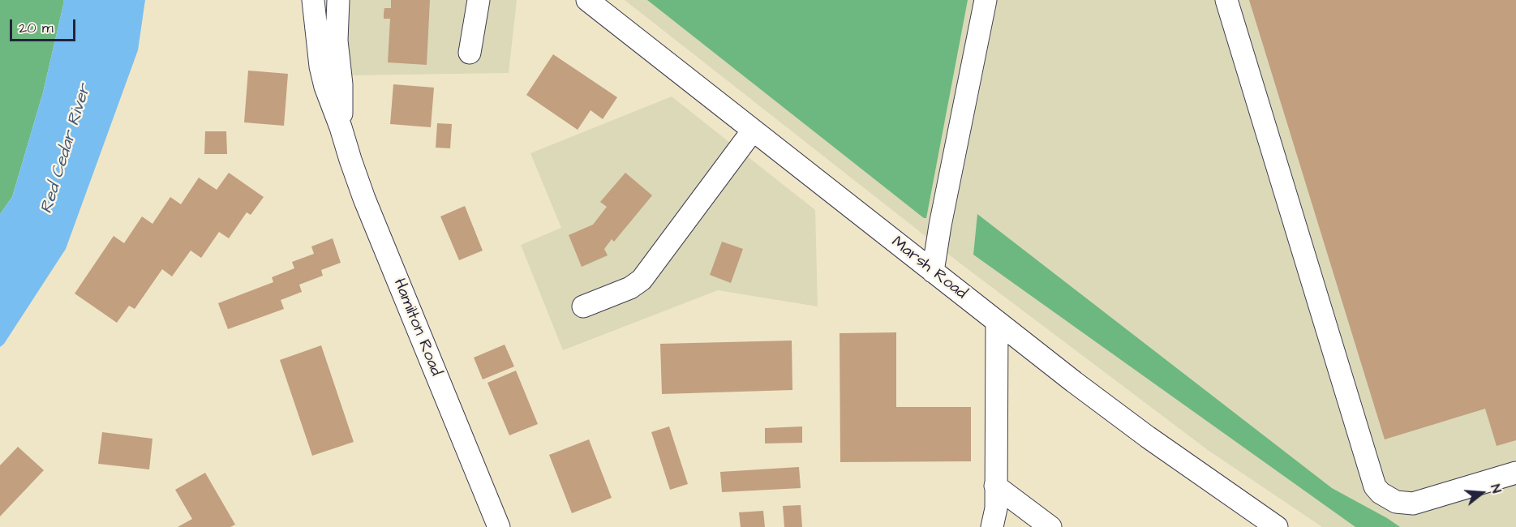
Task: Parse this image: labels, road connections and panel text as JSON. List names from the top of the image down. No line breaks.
{"streets":{"street":["Marsh Road","Hamilton Road"]},"water":["Red Cedar River"],"scale_bar":"20 m","north":"right"}
